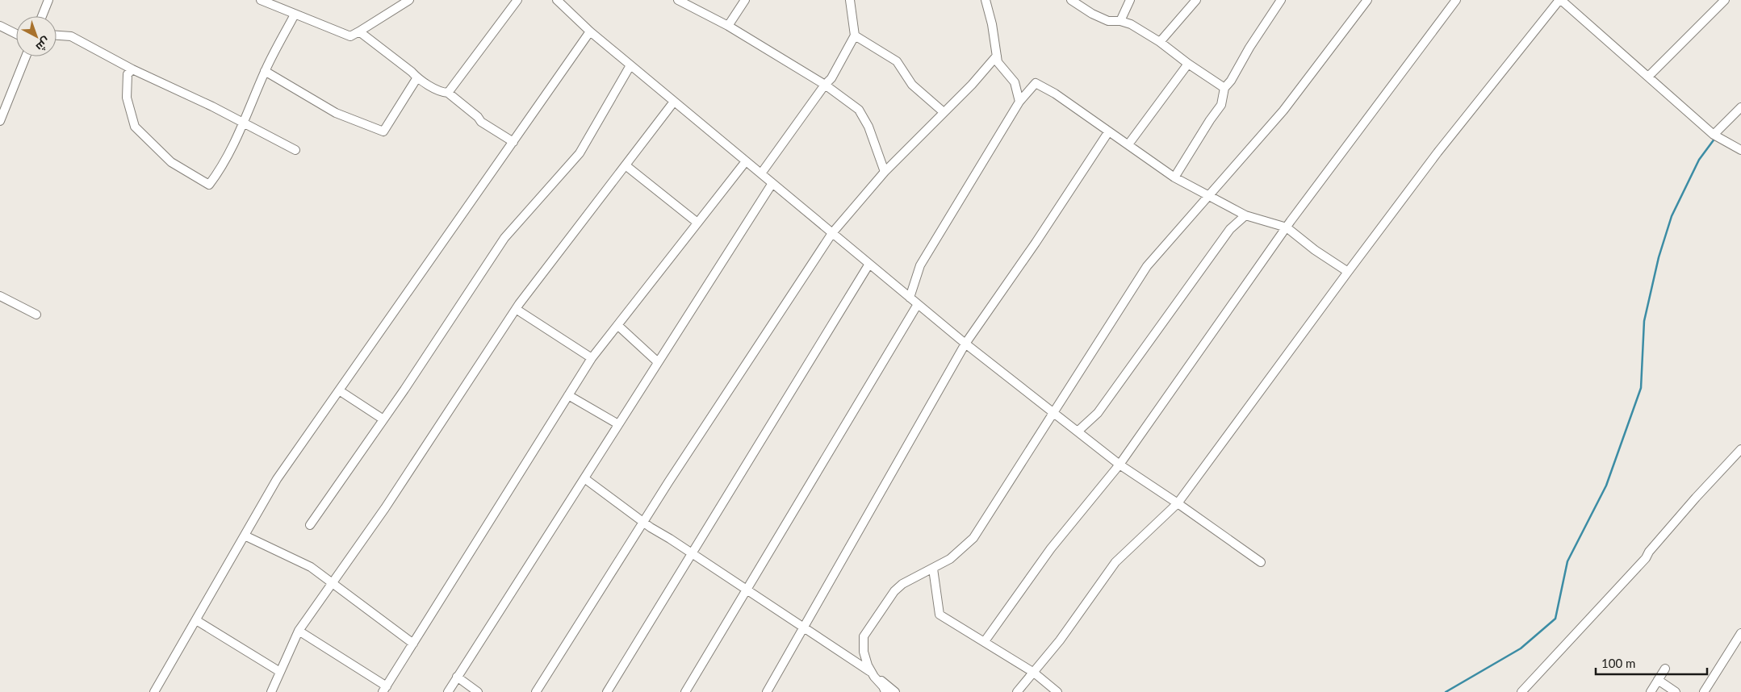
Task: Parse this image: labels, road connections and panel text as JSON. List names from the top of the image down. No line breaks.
{"scale_bar":"100 m","north":"bottom right"}
